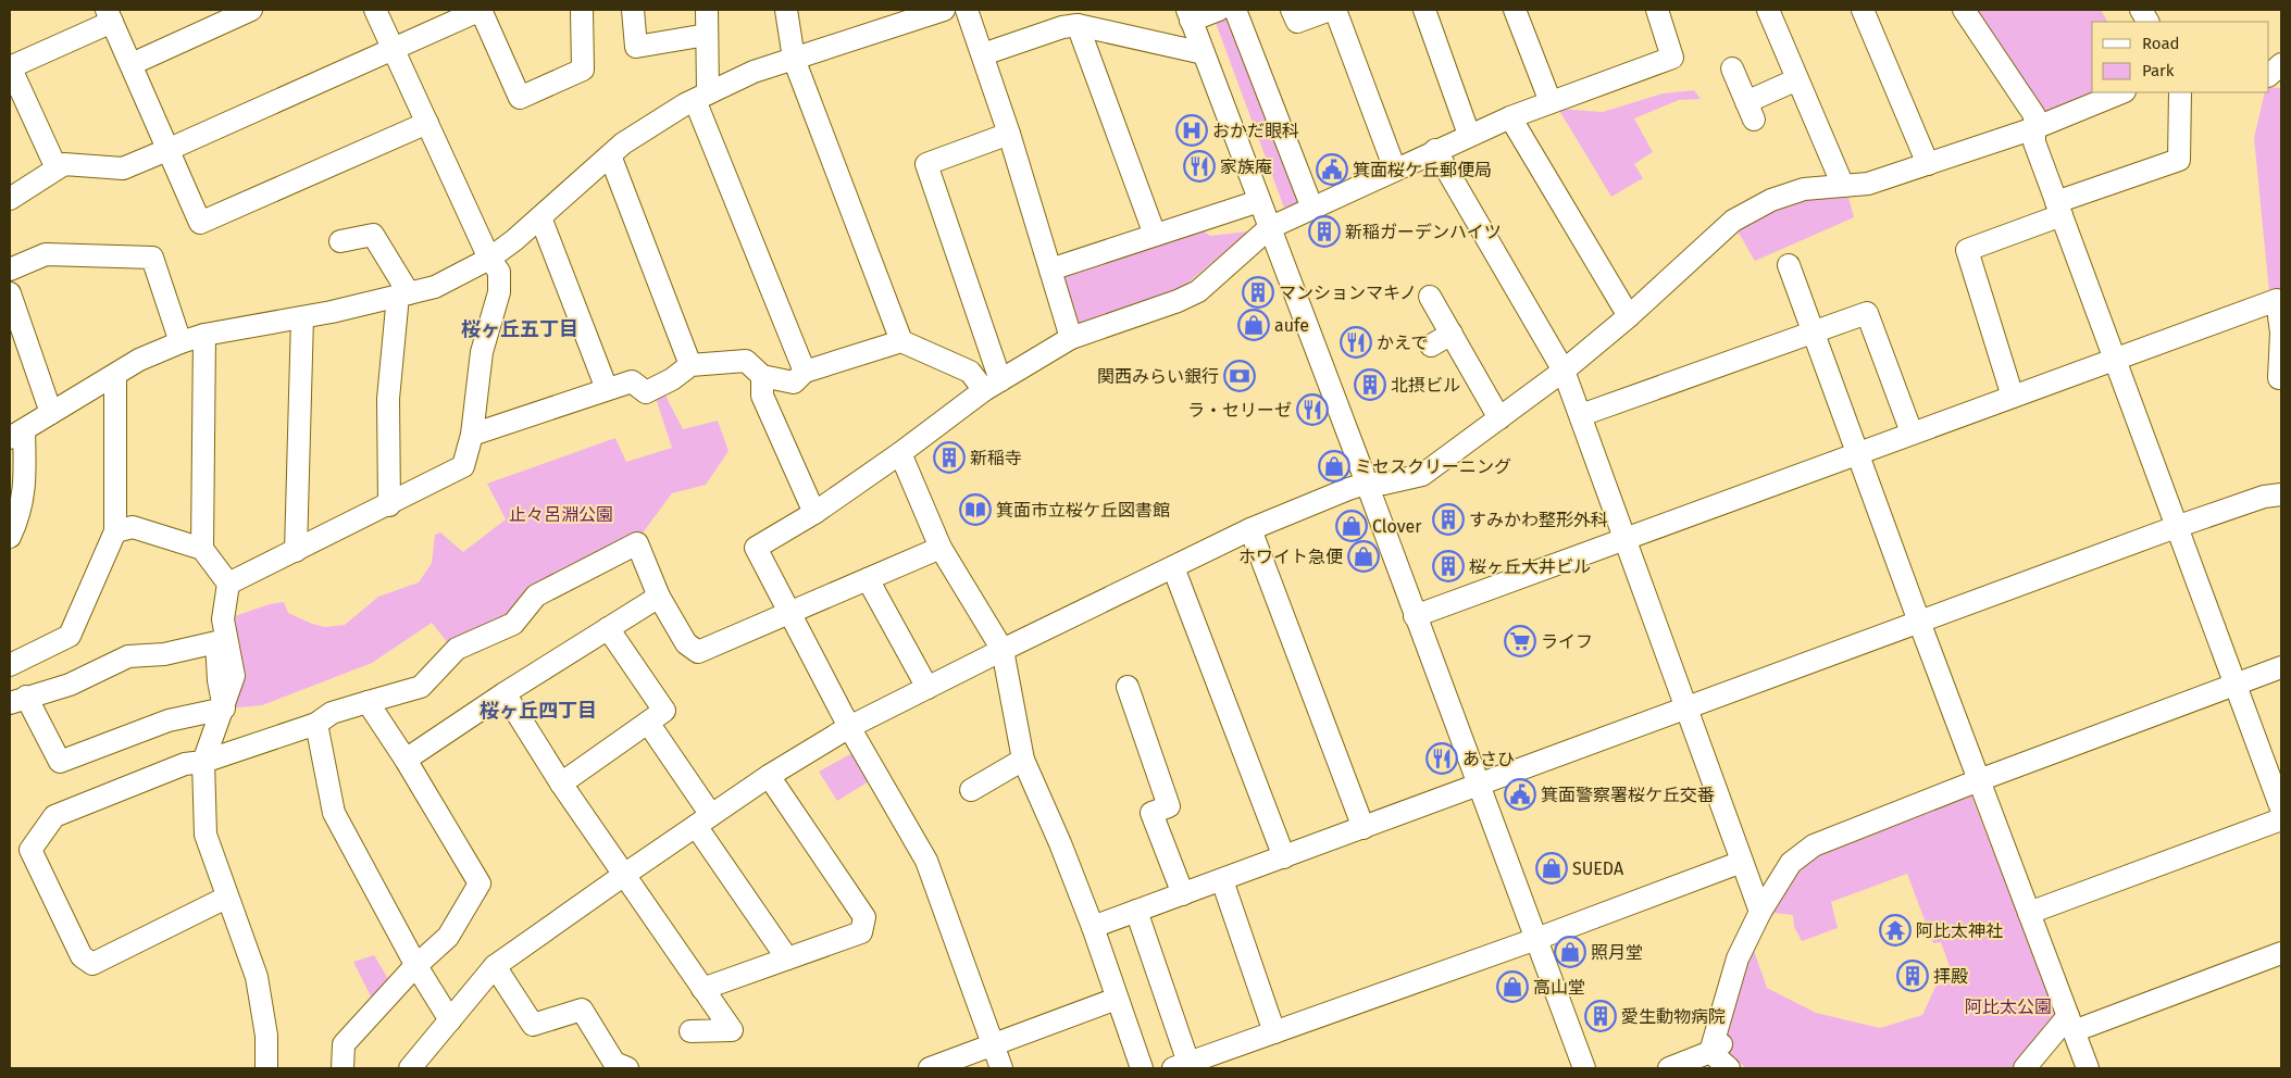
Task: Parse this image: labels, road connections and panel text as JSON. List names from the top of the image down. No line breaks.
{"districts":["桜ヶ丘五丁目","桜ヶ丘四丁目"],"parks":["止々呂淵公園","阿比太公園"],"places":{"hospital":["おかだ眼科"],"restaurant":["家族庵","かえで","ラ・セリーゼ","あさひ"],"public building":["箕面桜ケ丘郵便局","箕面警察署桜ケ丘交番"],"building":["新稲ガーデンハイツ","マンションマキノ","北摂ビル","新稲寺","すみかわ整形外科","桜ヶ丘大井ビル","拝殿","愛生動物病院"],"shop":["aufe","ミセスクリーニング","Clover","ホワイト急便","SUEDA","照月堂","高山堂"],"bank":["関西みらい銀行"],"library":["箕面市立桜ケ丘図書館"],"supermarket":["ライフ"],"temple":["阿比太神社"]},"legend":["Road","Park"]}
